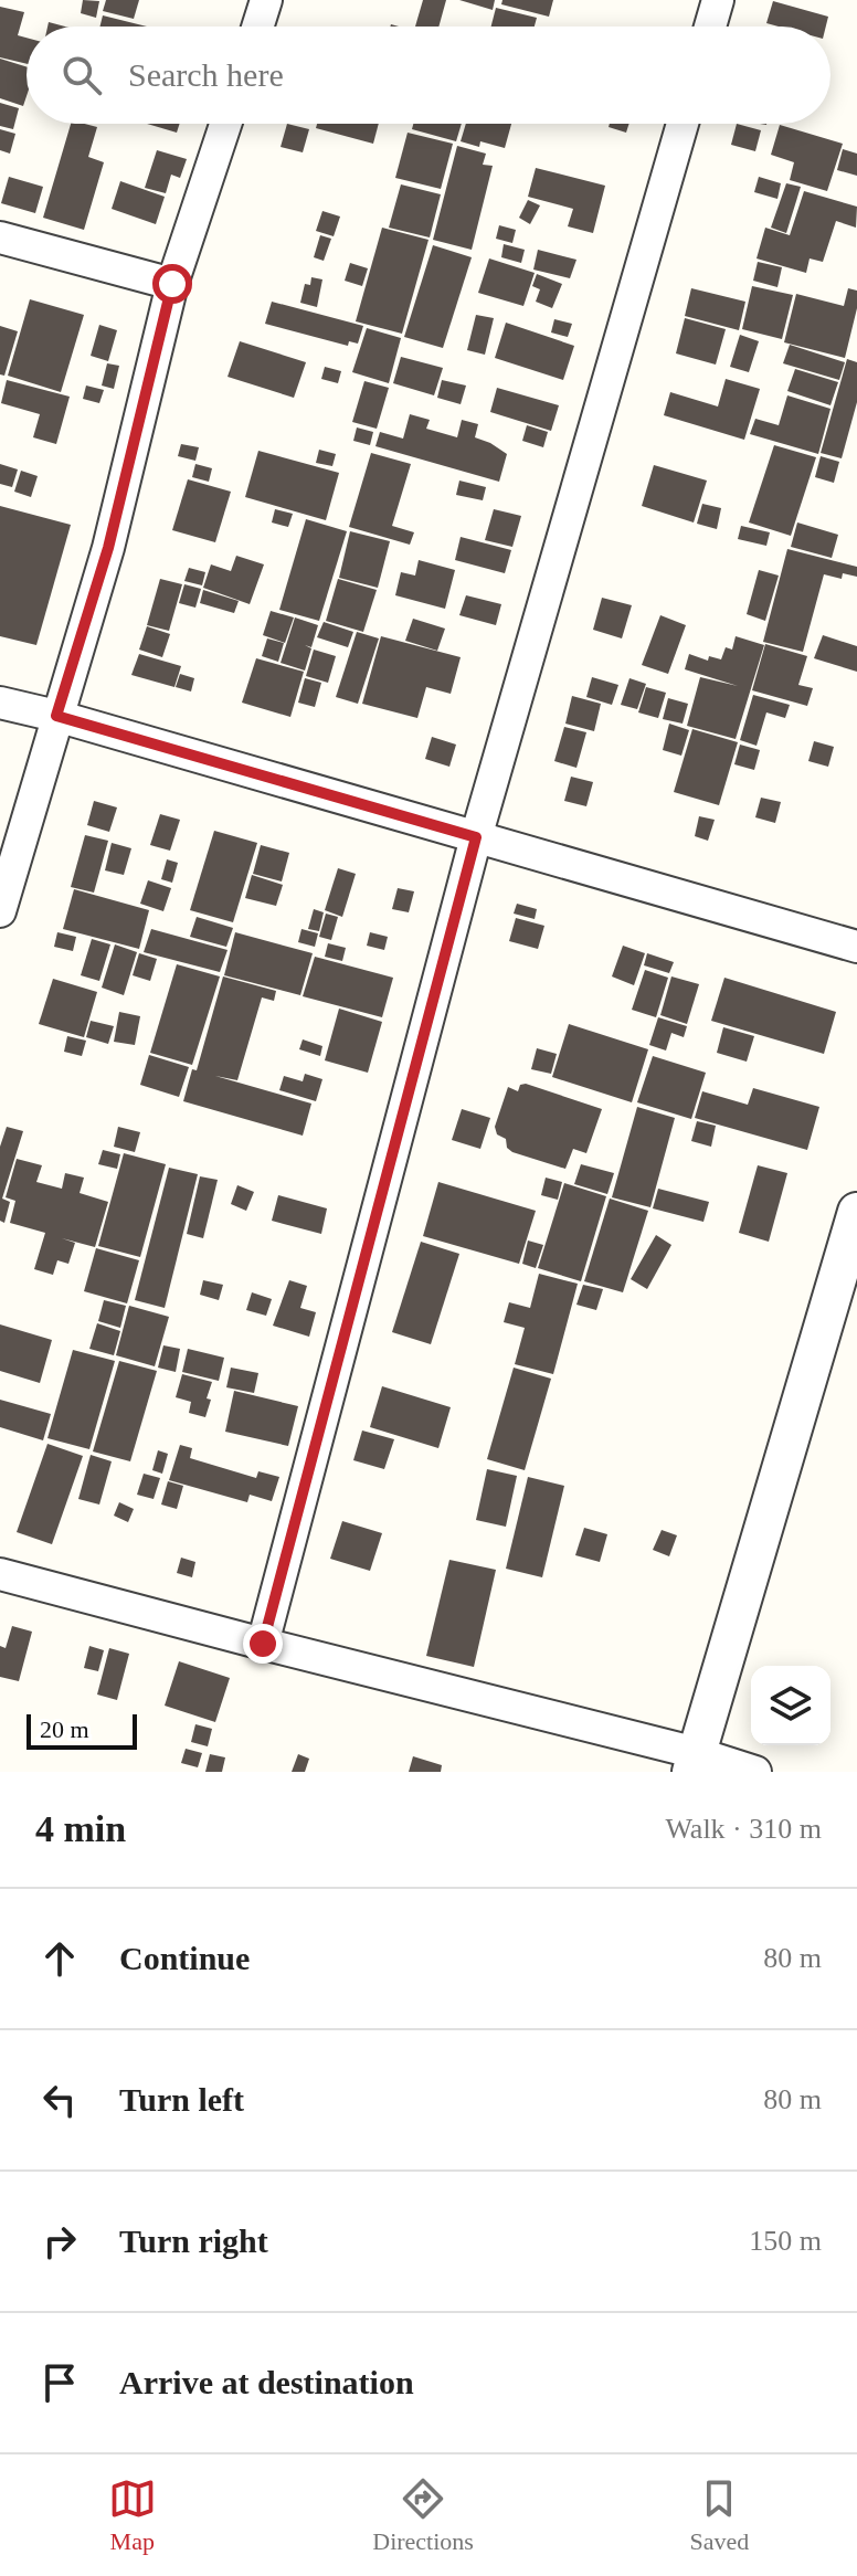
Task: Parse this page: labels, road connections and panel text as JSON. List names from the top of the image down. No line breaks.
{"scale_bar":"20 m","page":{"search":"Search here","scale":"20 m","heading":["4 min","Walk · 310 m"],"list":[["Continue","80 m"],["Turn left","80 m"],["Turn right","150 m"],"Arrive at destination"],"nav":["Map","Directions","Saved"]}}
